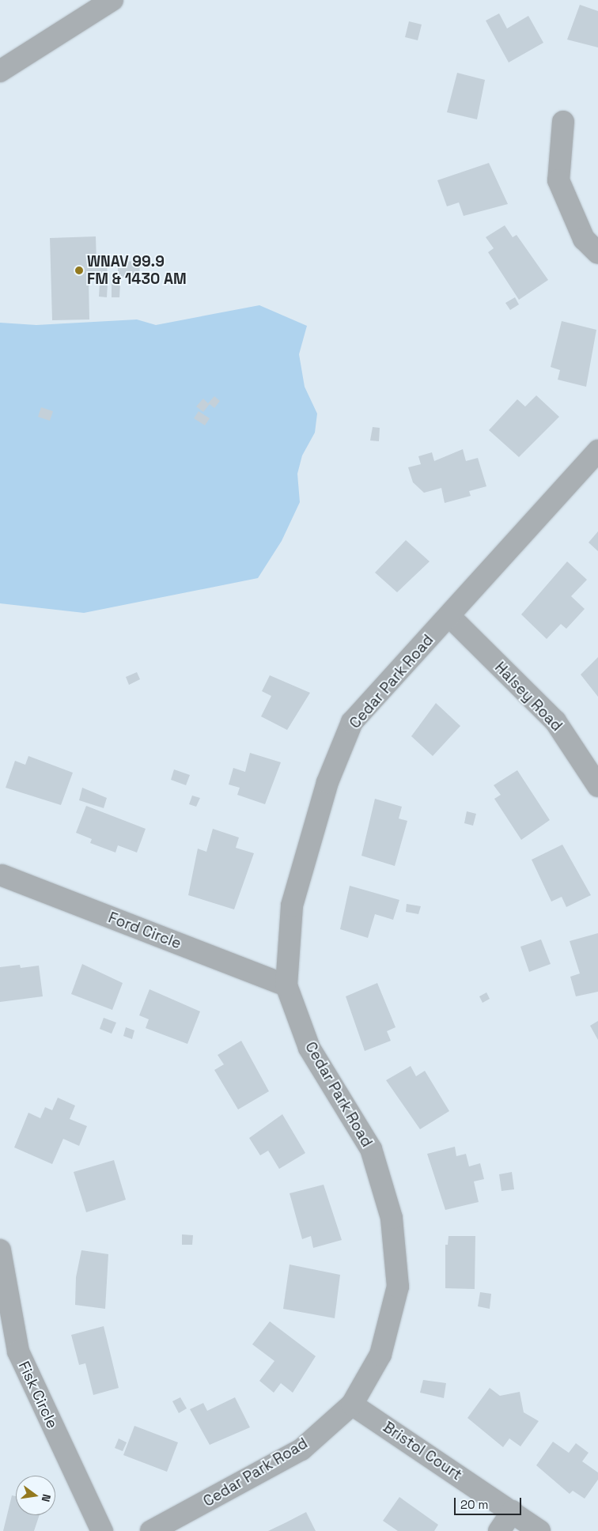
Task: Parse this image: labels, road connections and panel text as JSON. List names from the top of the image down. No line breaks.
{"streets":{"street":["Cedar Park Road","Halsey Road","Ford Circle","Fisk Circle","Bristol Court"]},"crossings":[["Cedar Park Road","Halsey Road"],["Cedar Park Road","Ford Circle"],["Cedar Park Road","Bristol Court"]],"places":["WNAV 99.9 FM & 1430 AM"],"scale_bar":"20 m","north":"right"}
